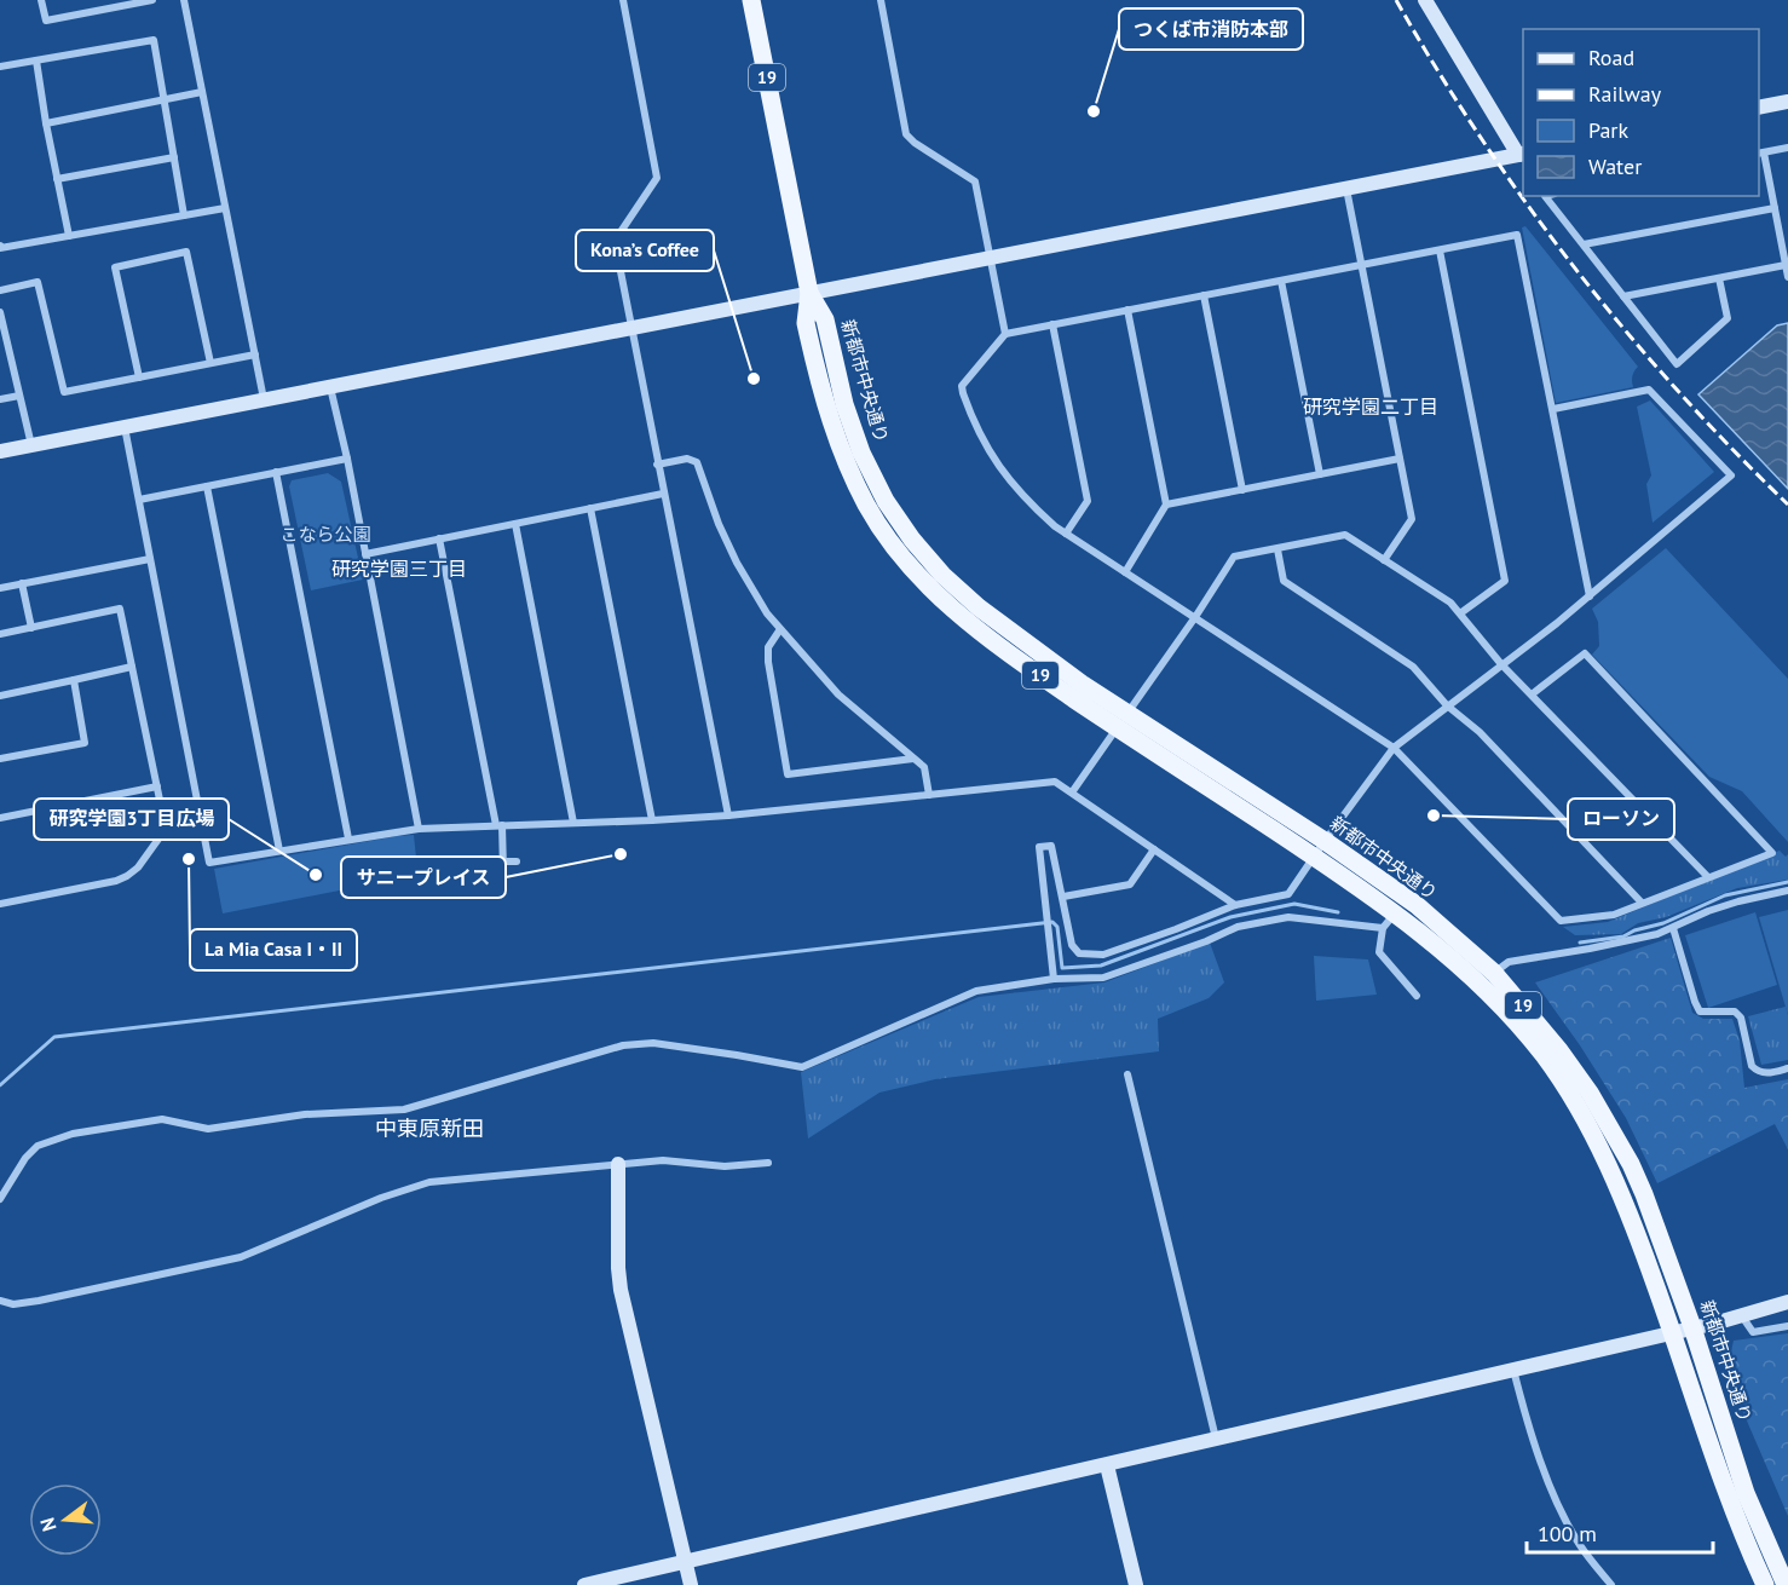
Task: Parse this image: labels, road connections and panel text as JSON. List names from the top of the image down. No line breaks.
{"streets":{"main road":["19","新都市中央通り"]},"districts":["研究学園二丁目","研究学園三丁目","中東原新田"],"parks":["こなら公園"],"places":["つくば市消防本部","Kona’s Coffee","ローソン","サニープレイス","La Mia Casa I・II","研究学園3丁目広場"],"legend":["Road","Railway","Park","Water"],"scale_bar":"100 m","north":"left"}
